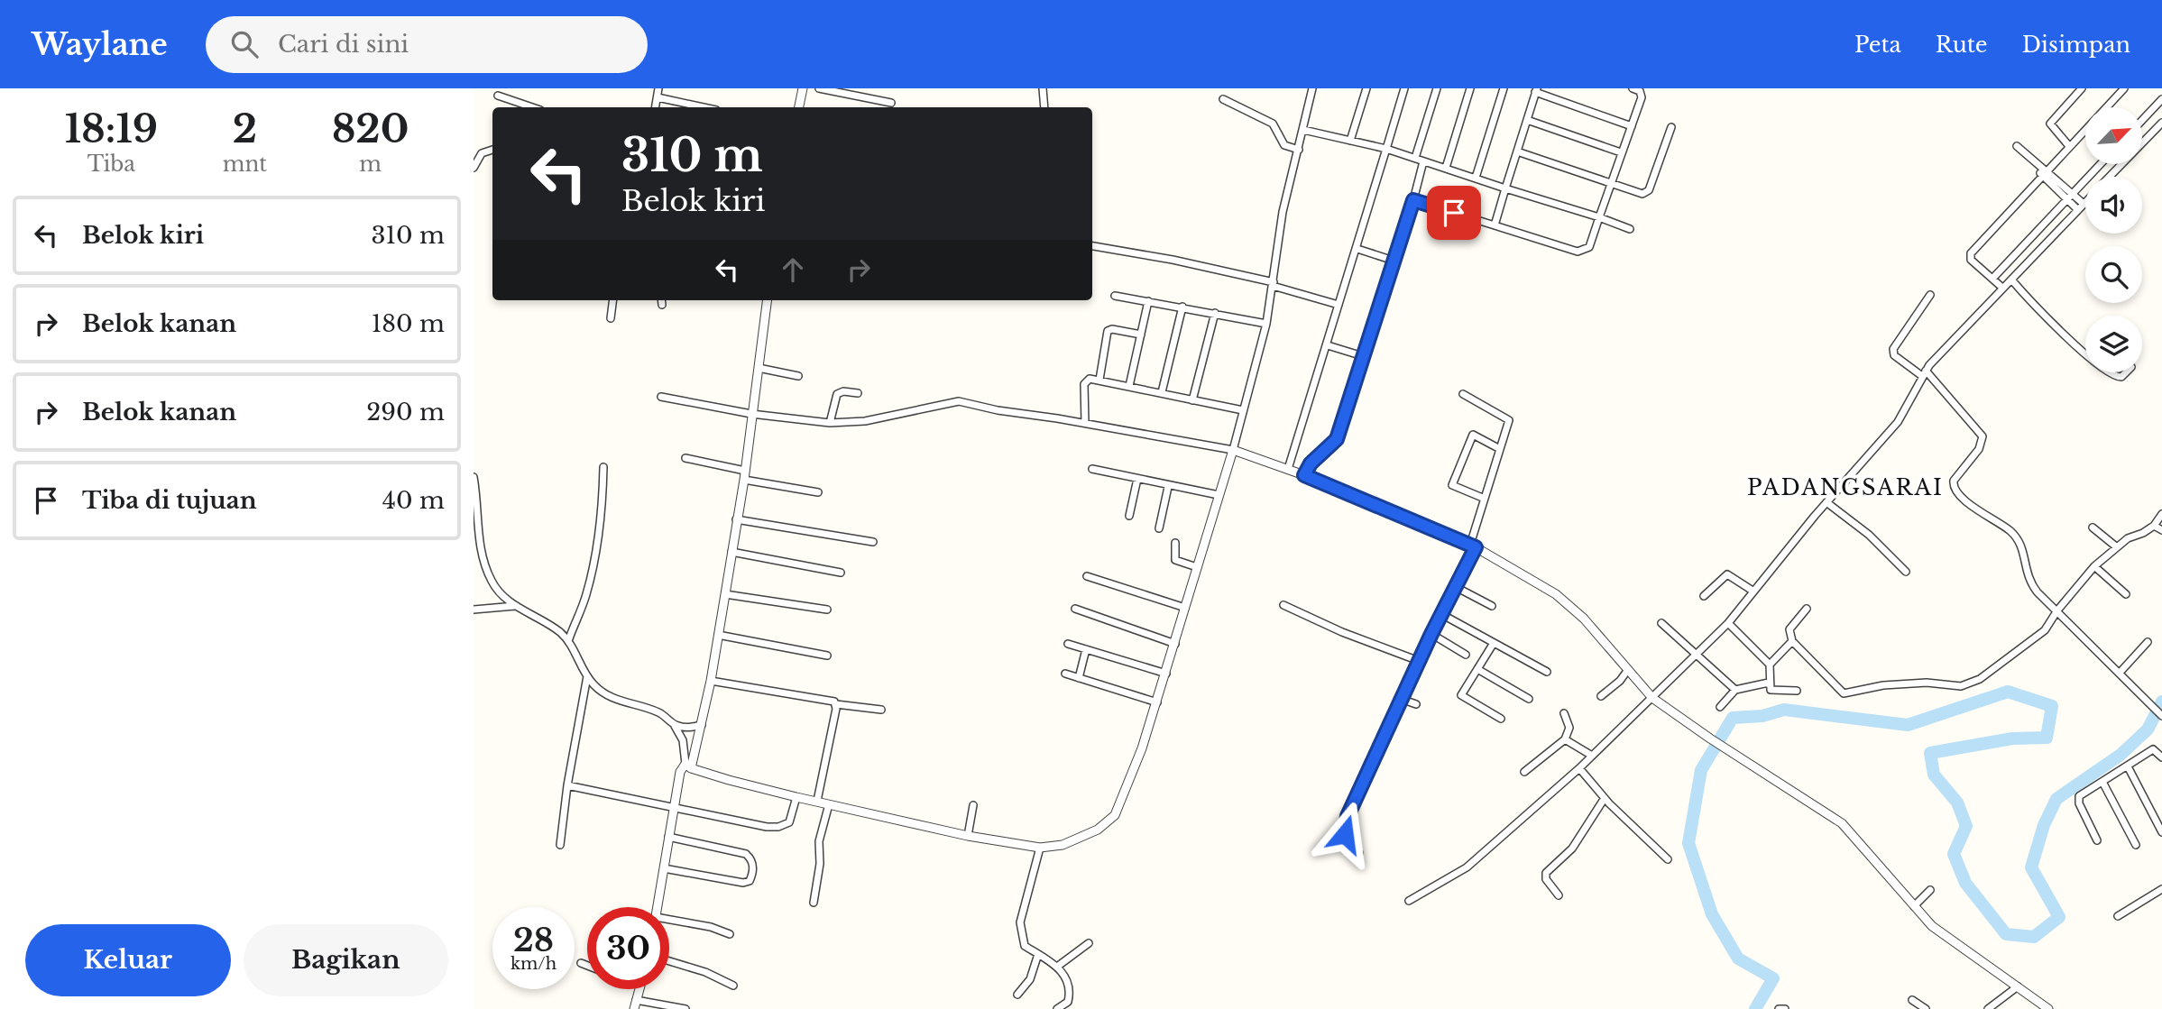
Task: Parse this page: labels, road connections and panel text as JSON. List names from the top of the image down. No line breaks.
{"districts":["PADANGSARAI"],"north":"top right","page":{"header":"Waylane","search":"Cari di sini","nav":["Peta","Rute","Disimpan"],"eta":["18:19","Tiba","2","mnt","820","m"],"turn":["310 m","Belok kiri"],"list":[{"name":"Belok kiri","value":"310 m"},{"name":"Belok kanan","value":"180 m"},{"name":"Belok kanan","value":"290 m"},{"name":"Tiba di tujuan","value":"40 m"}],"speed":"28 km/h","limit":"30","buttons":["Keluar","Bagikan"]}}
